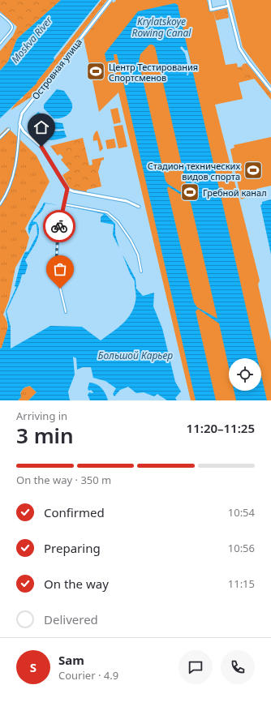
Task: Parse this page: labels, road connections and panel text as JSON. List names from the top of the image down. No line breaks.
{"streets":{"street":["Островная улица"]},"water":["Krylatskoye Rowing Canal","Moskva River","Большой Карьер"],"places":{"sports":["Центр Тестирования Спортсменов","Стадион технических видов спорта","Гребной канал"]},"page":{"heading":["3 min","Arriving in","11:20–11:25"],"panel":["Sam","Courier · 4.9"],"bar":"On the way · 350 m","list":[["Confirmed","10:54"],["Preparing","10:56"],["On the way","11:15"],"Delivered"],"round":"S"}}
